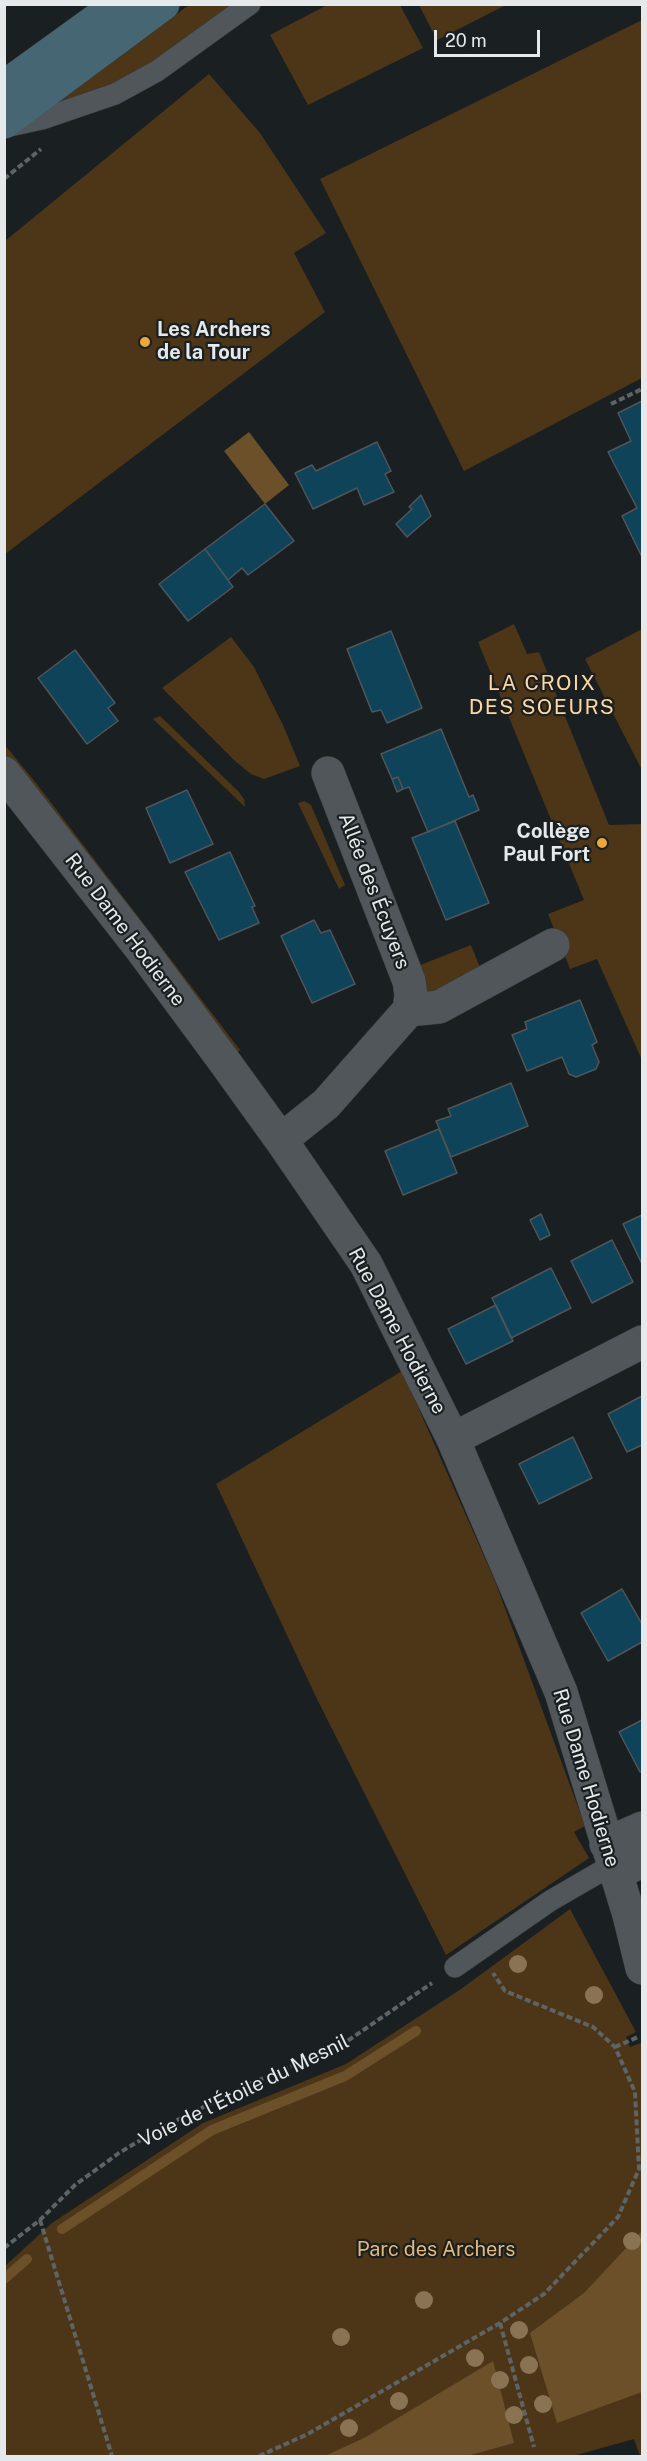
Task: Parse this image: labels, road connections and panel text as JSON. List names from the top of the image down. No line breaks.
{"streets":{"street":["Allée des Écuyers","Rue Dame Hodierne"],"path":["Voie de l'Étoile du Mesnil"]},"districts":["LA CROIX DES SOEURS"],"parks":["Parc des Archers"],"places":["Les Archers de la Tour","Collège Paul Fort"],"scale_bar":"20 m"}
